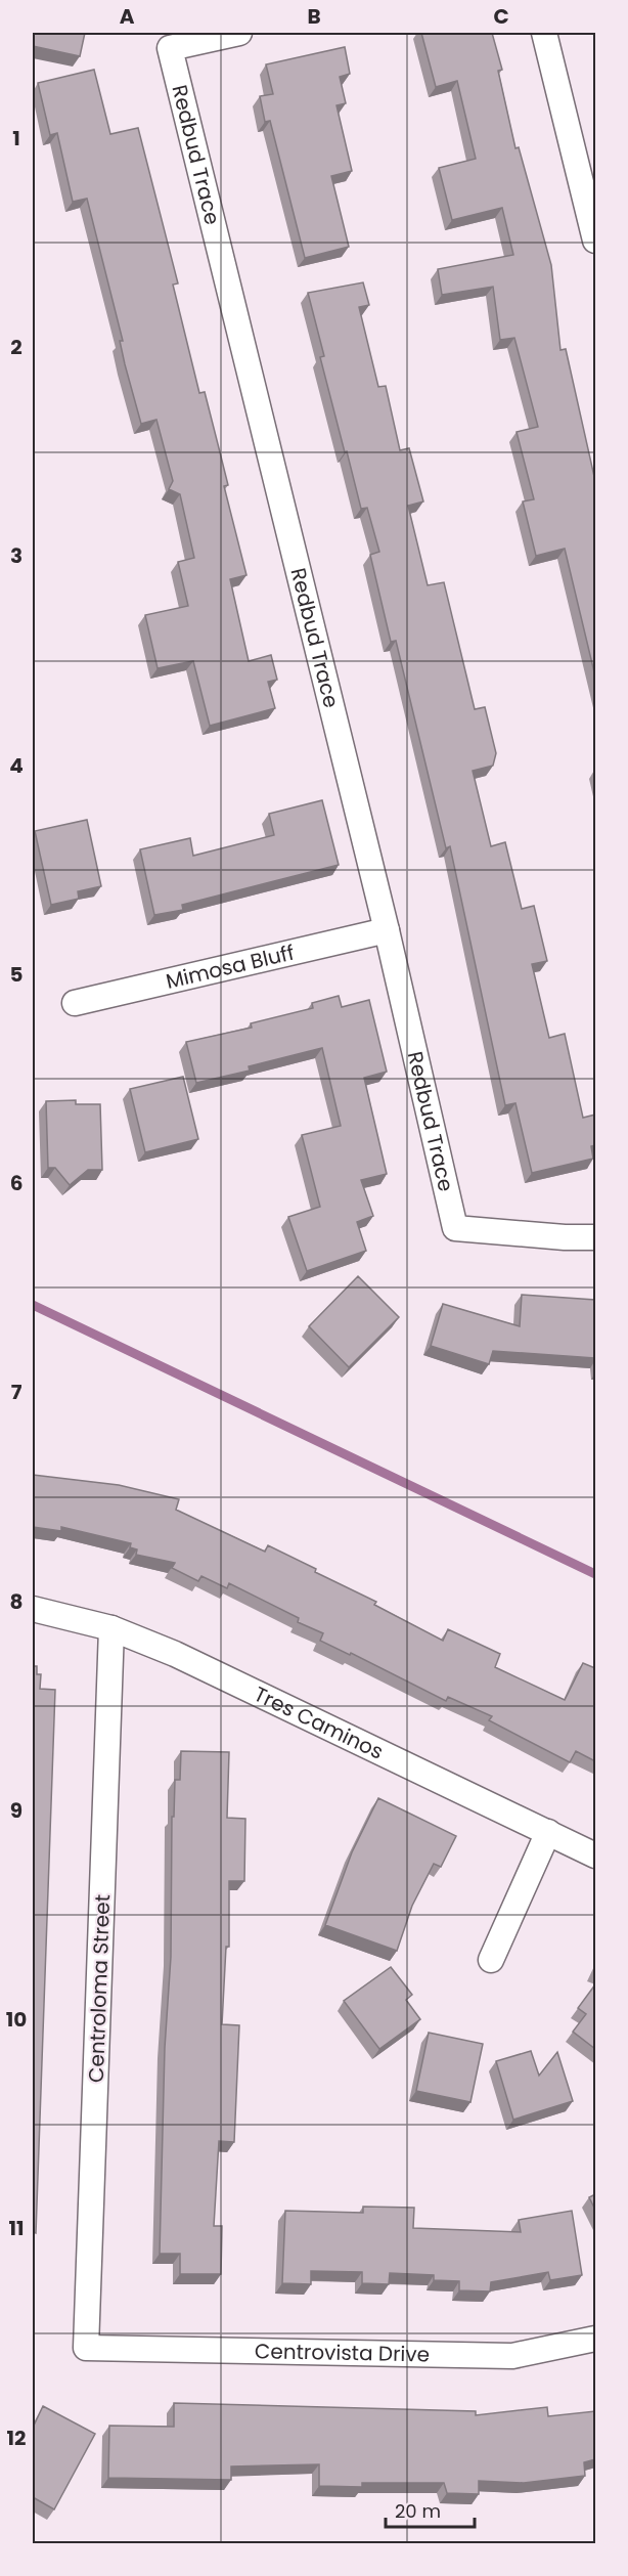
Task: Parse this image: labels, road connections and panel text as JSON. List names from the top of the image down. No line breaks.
{"streets":{"street":["Redbud Trace","Mimosa Bluff","Tres Caminos","Centroloma Street","Centrovista Drive"]},"crossings":[["Redbud Trace","Mimosa Bluff"],["Tres Caminos","Centroloma Street"],["Centroloma Street","Centrovista Drive"]],"scale_bar":"20 m","grid":{"columns":["A","B","C"],"rows":["1","2","3","4","5","6","7","8","9","10","11","12"]}}
